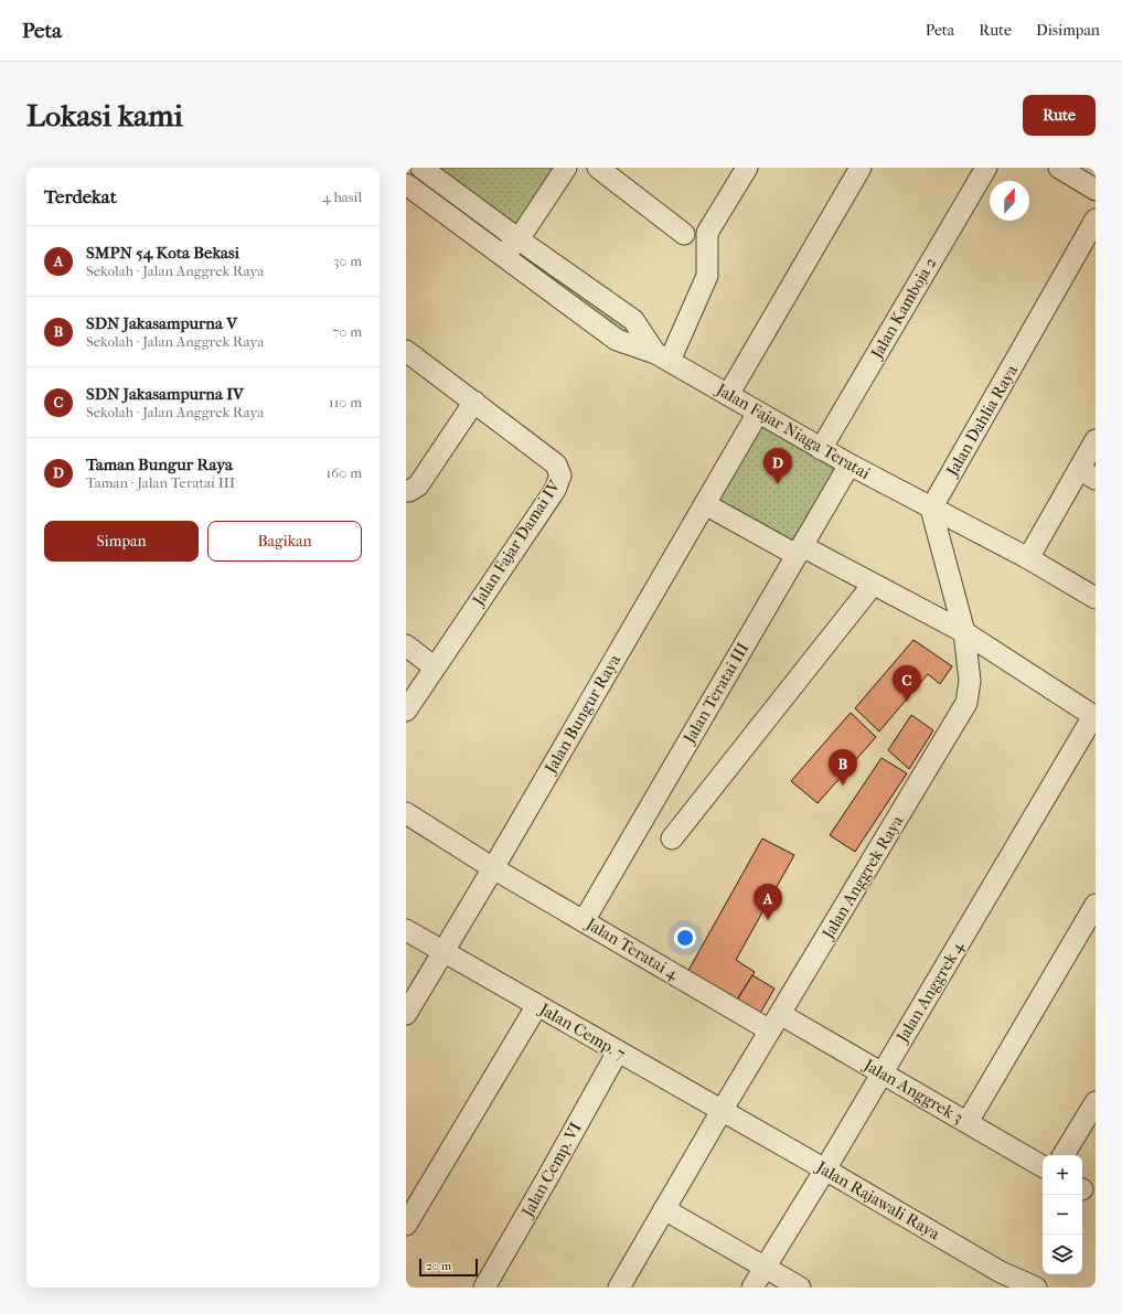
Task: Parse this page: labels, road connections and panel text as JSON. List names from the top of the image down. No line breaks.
{"streets":{"street":["Jalan Kamboja 2","Jalan Dahlia Raya","Jalan Fajar Niaga Teratai","Jalan Fajar Damai IV","Jalan Teratai III","Jalan Bungur Raya","Jalan Anggrek Raya","Jalan Teratai 4","Jalan Anggrek 4","Jalan Cemp. 7","Jalan Anggrek 3","Jalan Cemp. VI","Jalan Rajawali Raya"]},"crossings":[["Jalan Kamboja 2","Jalan Fajar Niaga Teratai"],["Jalan Dahlia Raya","Jalan Fajar Niaga Teratai"],["Jalan Fajar Niaga Teratai","Jalan Teratai III"],["Jalan Fajar Niaga Teratai","Jalan Bungur Raya"],["Jalan Teratai III","Jalan Teratai 4"],["Jalan Bungur Raya","Jalan Teratai 4"],["Jalan Bungur Raya","Jalan Cemp. 7"],["Jalan Anggrek Raya","Jalan Teratai 4"],["Jalan Anggrek Raya","Jalan Cemp. 7"],["Jalan Anggrek Raya","Jalan Anggrek 3"],["Jalan Anggrek Raya","Jalan Rajawali Raya"],["Jalan Teratai 4","Jalan Anggrek 3"],["Jalan Anggrek 4","Jalan Anggrek 3"],["Jalan Anggrek 4","Jalan Rajawali Raya"],["Jalan Cemp. 7","Jalan Cemp. VI"],["Jalan Cemp. 7","Jalan Rajawali Raya"]],"scale_bar":"20 m","north":"top","page":{"header":"Peta","nav":["Peta","Rute","Disimpan"],"buttons":["Rute",["Simpan","Bagikan"]],"title":"Lokasi kami","heading":["Terdekat","4 hasil"],"list":[{"mark":"A","name":"SMPN 54 Kota Bekasi","note":"Sekolah · Jalan Anggrek Raya","value":"30 m"},{"mark":"B","name":"SDN Jakasampurna V","note":"Sekolah · Jalan Anggrek Raya","value":"70 m"},{"mark":"C","name":"SDN Jakasampurna IV","note":"Sekolah · Jalan Anggrek Raya","value":"110 m"},{"mark":"D","name":"Taman Bungur Raya","note":"Taman · Jalan Teratai III","value":"160 m"}],"pins":["D","C","B","A"],"map_buttons":["+","−"],"scale":"20 m"}}
